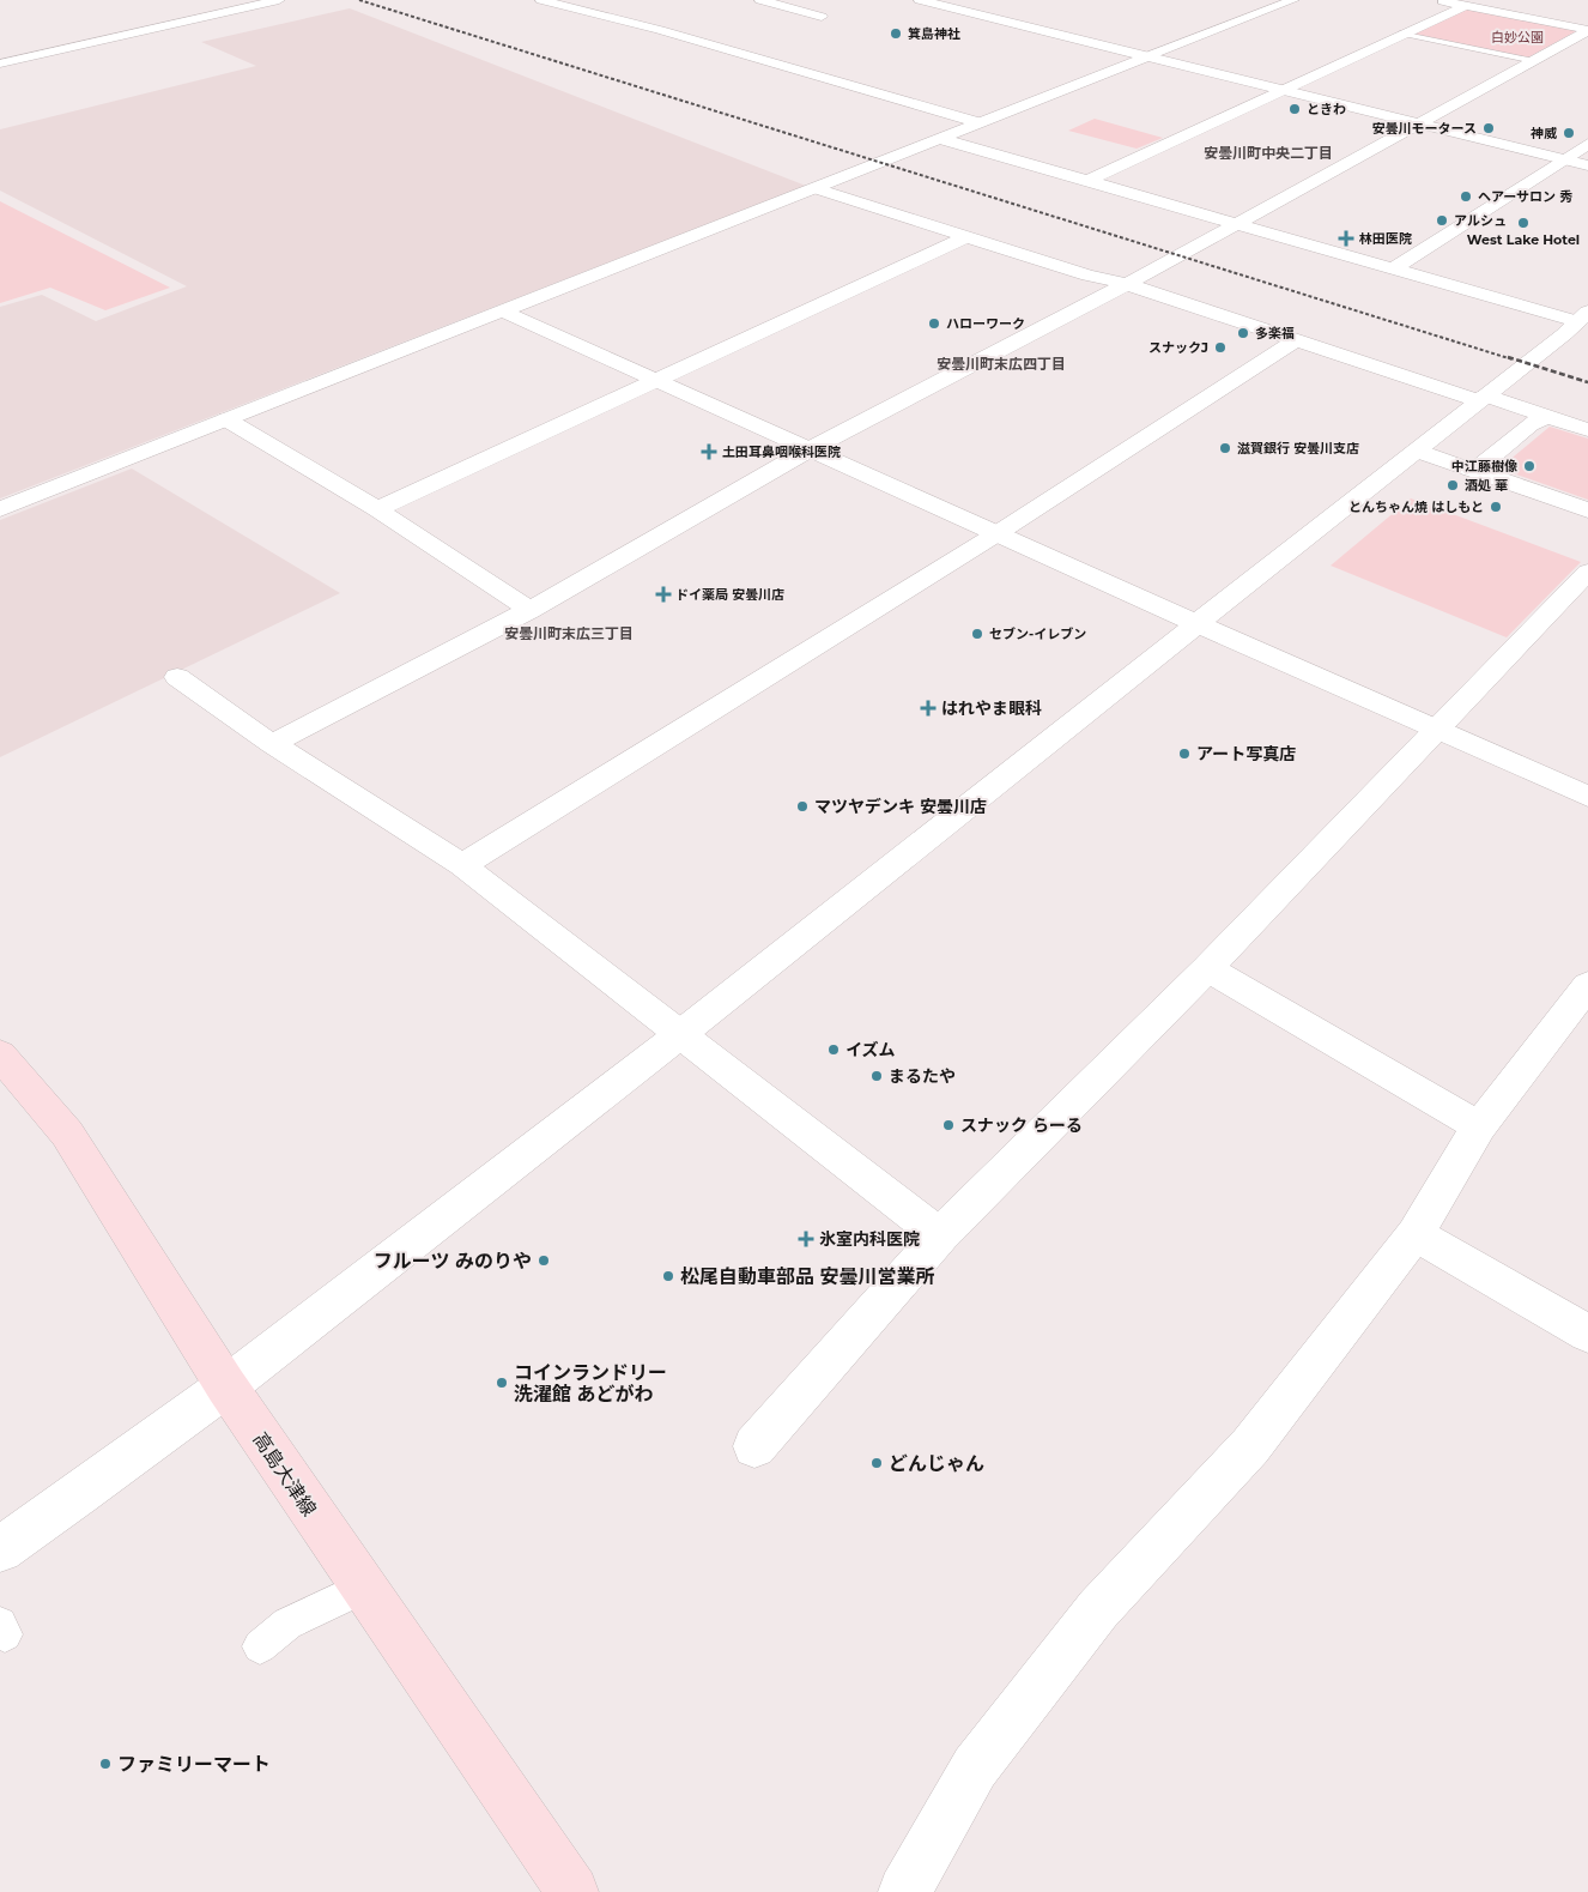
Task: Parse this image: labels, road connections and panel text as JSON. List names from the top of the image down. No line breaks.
{"streets":{"main road":["高島大津線"]},"districts":["安曇川町中央二丁目","安曇川町末広四丁目","安曇川町末広三丁目"],"parks":["白妙公園"],"places":{"other":["箕島神社","ときわ","安曇川モータース","神威","ヘアーサロン 秀","アルシュ","West Lake Hotel","ハローワーク","多楽福","スナックJ","滋賀銀行 安曇川支店","中江藤樹像","酒処 華","とんちゃん焼 はしもと","セブン-イレブン","アート写真店","マツヤデンキ 安曇川店","イズム","まるたや","スナック らーる","フルーツ みのりや","松尾自動車部品 安曇川営業所","コインランドリー 洗濯館 あどがわ","どんじゃん","ファミリーマート"],"health":["林田医院","土田耳鼻咽喉科医院","ドイ薬局 安曇川店","はれやま眼科","氷室内科医院"]}}
